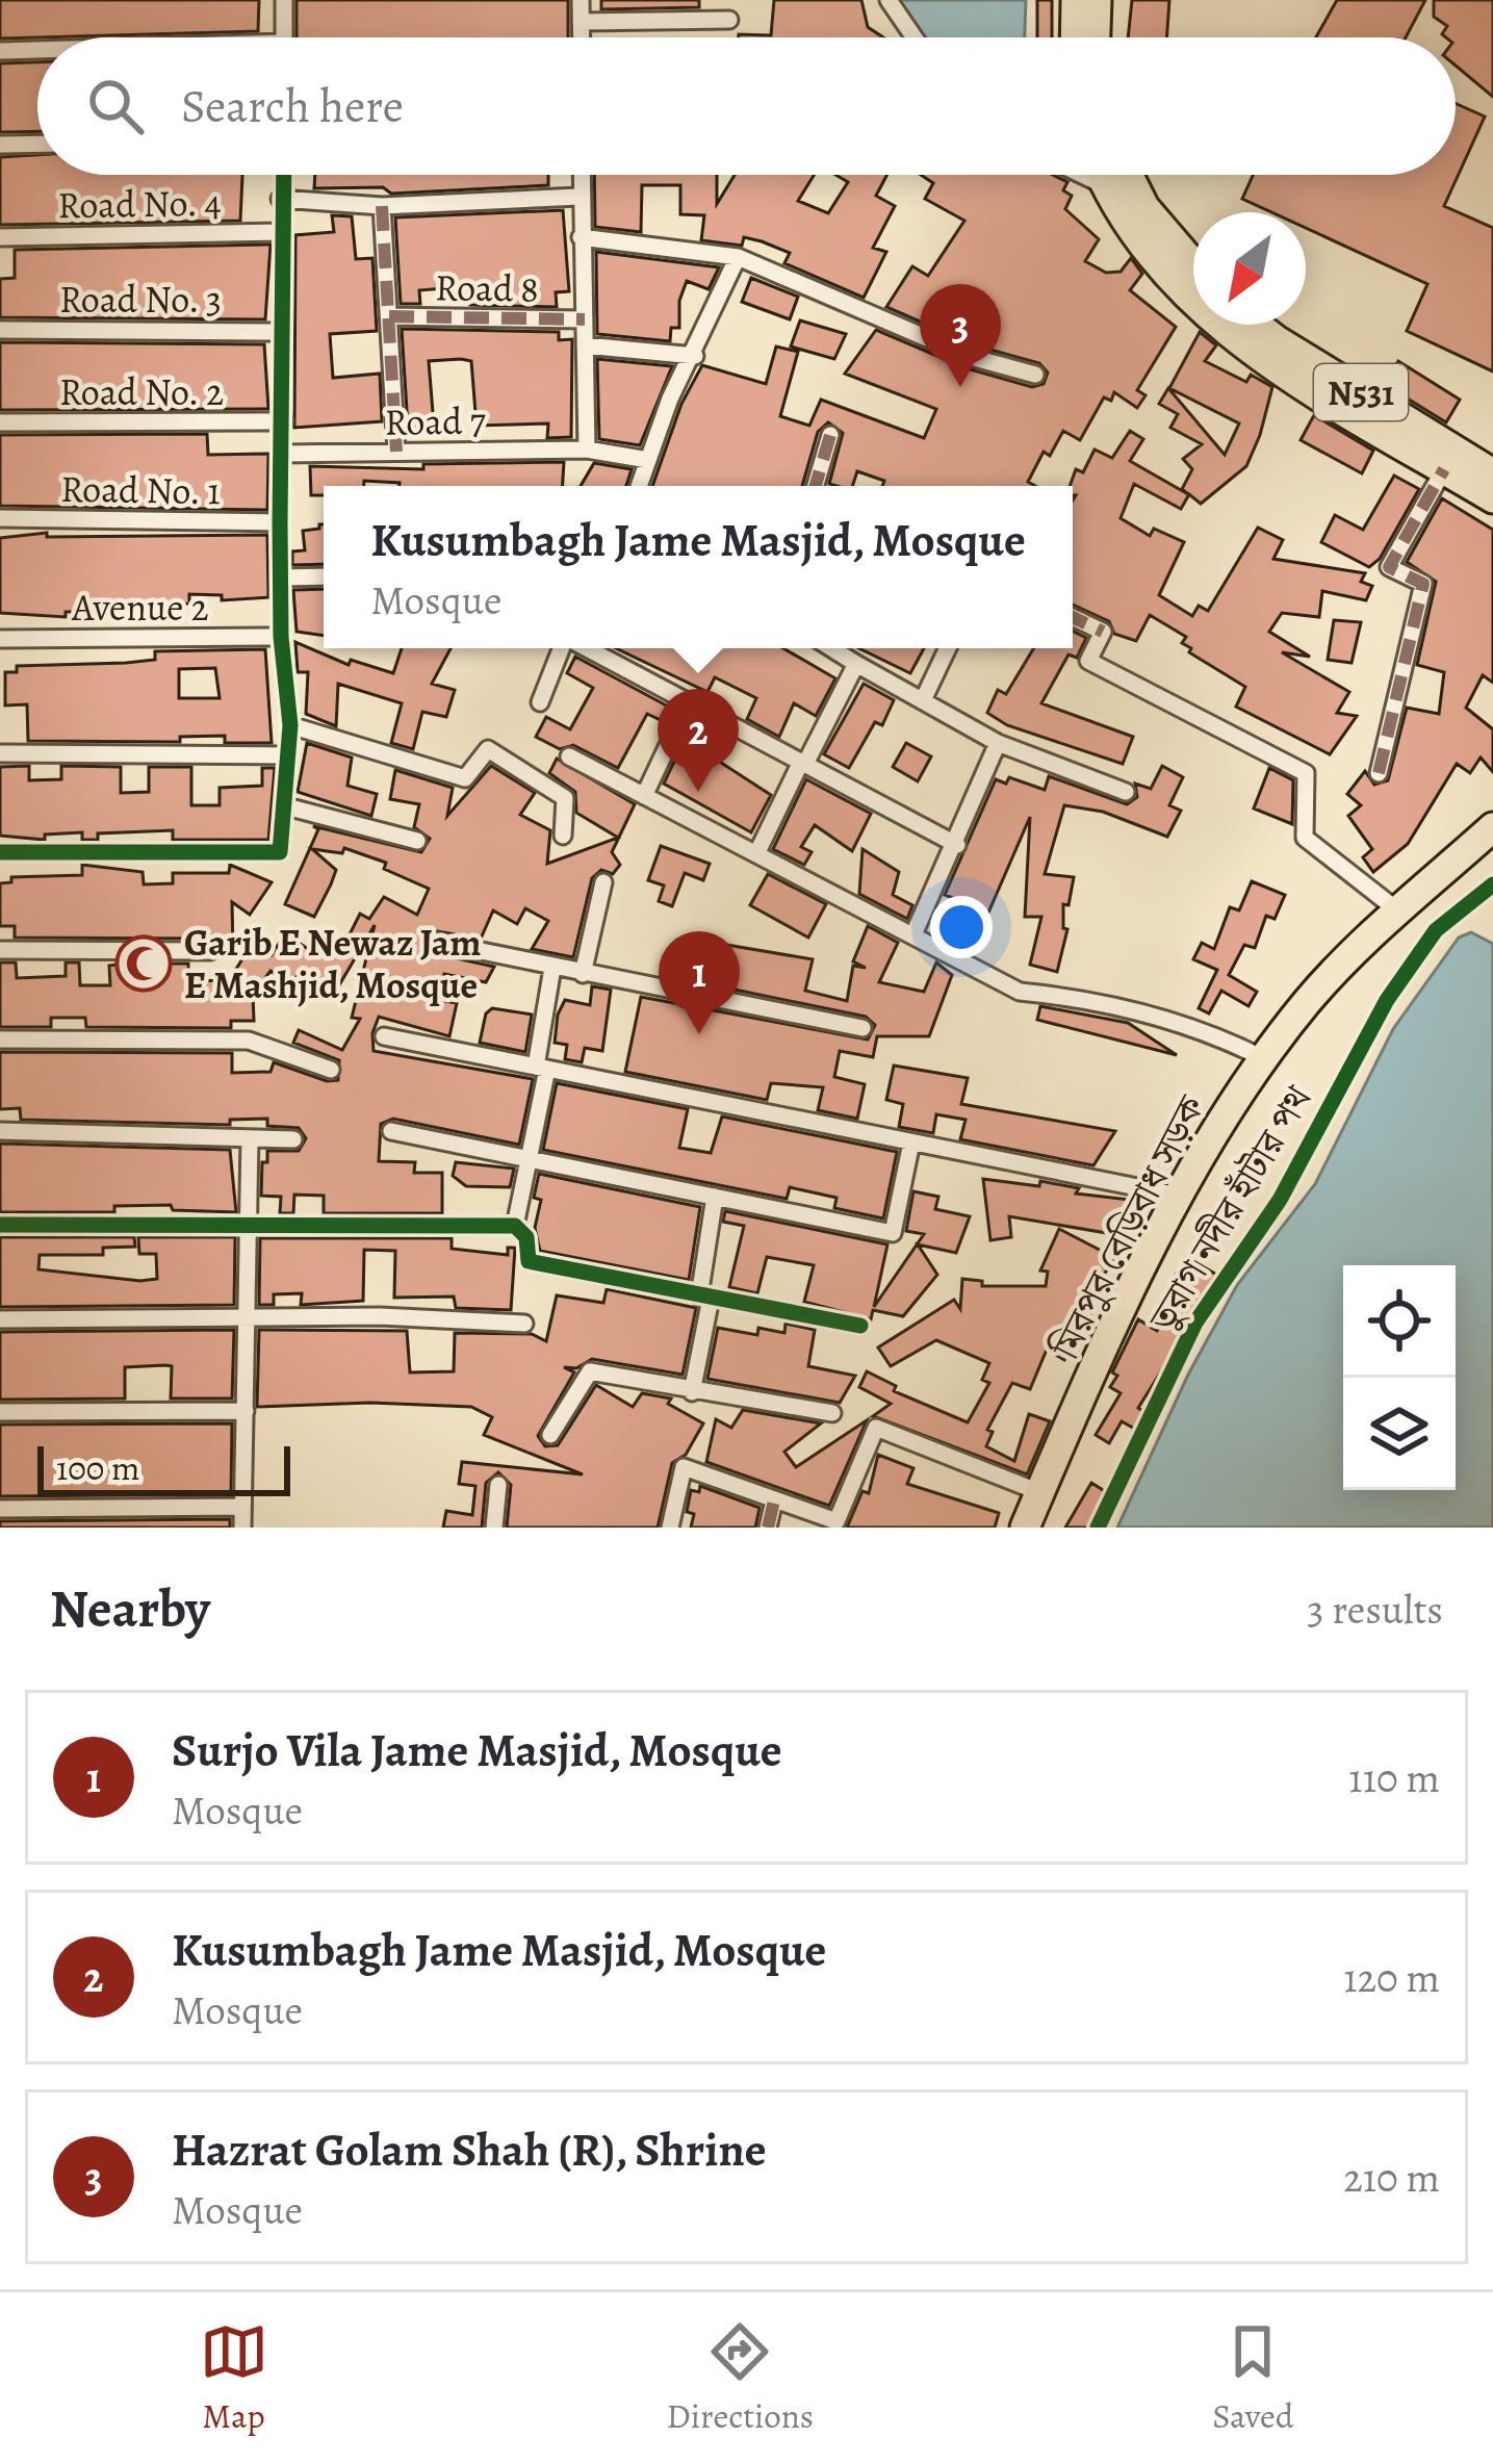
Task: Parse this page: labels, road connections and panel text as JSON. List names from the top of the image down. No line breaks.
{"streets":{"highway":["N531","মিরপুর বেড়িবাধ সড়ক"],"street":["Road No. 4","Road 8","Road No. 3","Road No. 2","Road 7","Road No. 1","Avenue 2"],"cycle path":["তুরাগ নদীর হাঁটার পথ"]},"places":{"mosque":["Garib E Newaz Jam E Mashjid, Mosque"]},"scale_bar":"100 m","north":"bottom left","page":{"search":"Search here","pins":["3","2","1"],"popup":["Kusumbagh Jame Masjid, Mosque","Mosque"],"scale":"100 m","heading":["Nearby","3 results"],"list":[{"mark":"1","name":"Surjo Vila Jame Masjid, Mosque","note":"Mosque","value":"110 m"},{"mark":"2","name":"Kusumbagh Jame Masjid, Mosque","note":"Mosque","value":"120 m"},{"mark":"3","name":"Hazrat Golam Shah (R), Shrine","note":"Mosque","value":"210 m"}],"nav":["Map","Directions","Saved"]}}
